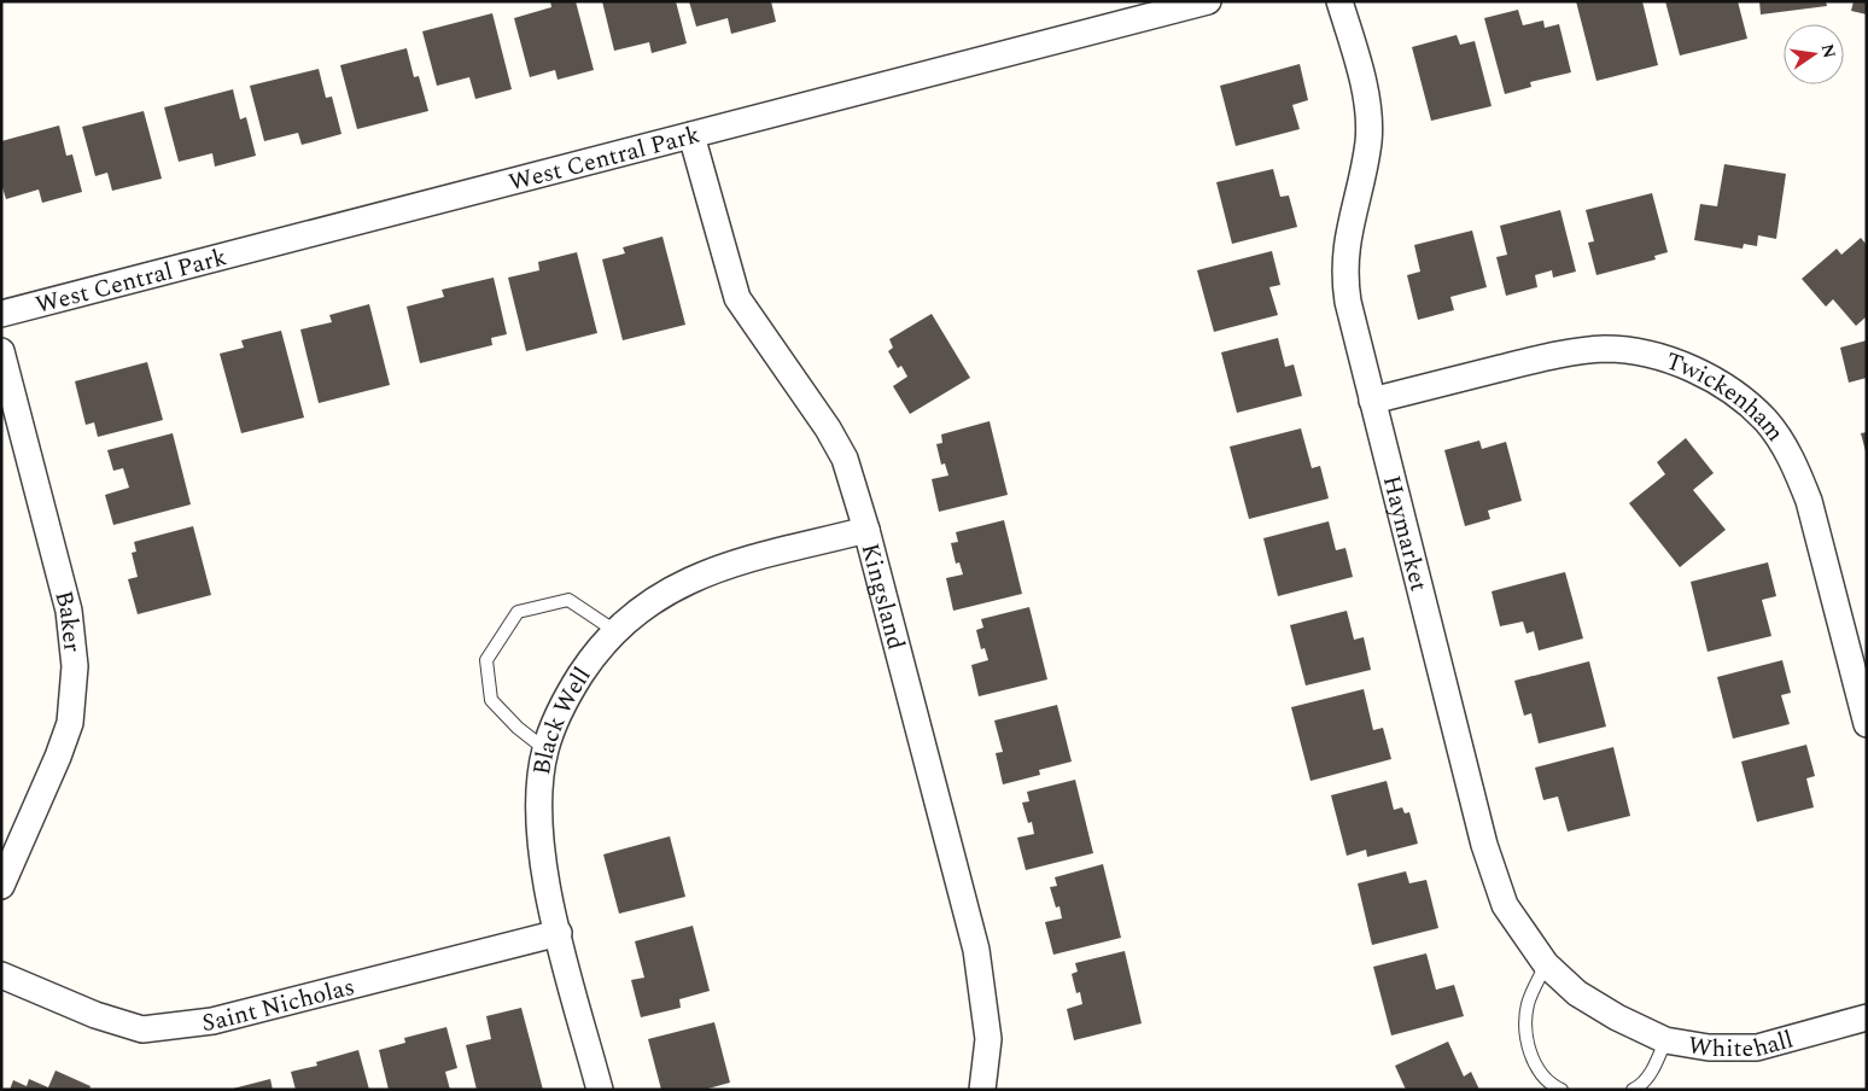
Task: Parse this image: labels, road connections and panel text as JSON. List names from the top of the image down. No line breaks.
{"streets":{"street":["West Central Park","Twickenham","Haymarket","Kingsland","Baker","Black Well","Saint Nicholas","Whitehall"]},"crossings":[["West Central Park","Kingsland"],["Twickenham","Haymarket"],["Haymarket","Whitehall"],["Kingsland","Black Well"],["Black Well","Saint Nicholas"]],"north":"right"}
